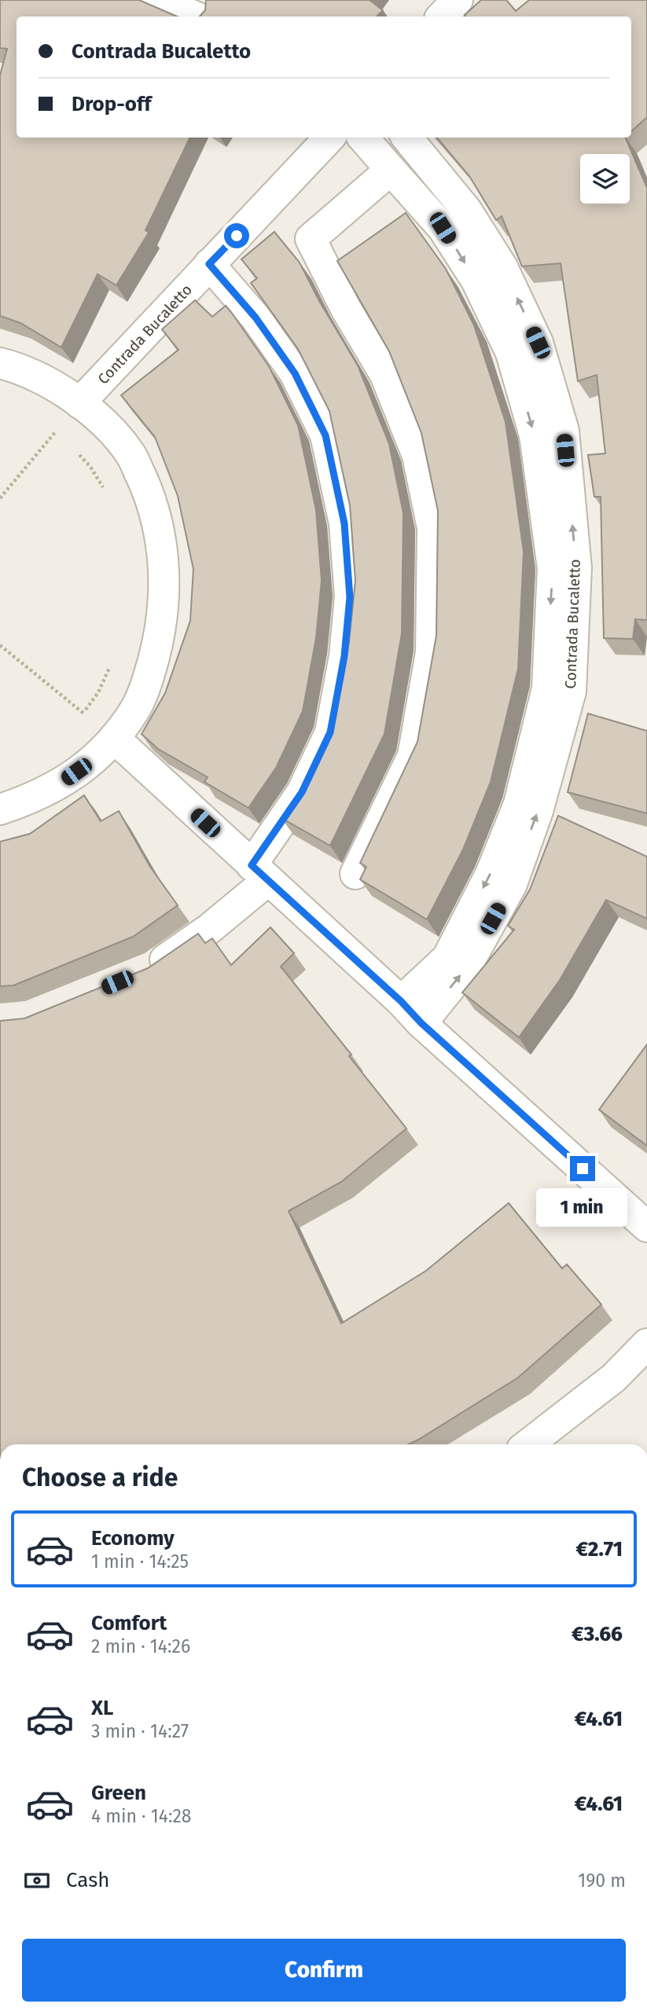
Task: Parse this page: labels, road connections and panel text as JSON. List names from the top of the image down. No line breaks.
{"streets":{"street":["Contrada Bucaletto"]},"page":{"banner":["Contrada Bucaletto","Drop-off"],"bubble":"1 min","heading":"Choose a ride","list":[{"name":"Economy","note":"1 min · 14:25","value":"€2.71"},{"name":"Comfort","note":"2 min · 14:26","value":"€3.66"},{"name":"XL","note":"3 min · 14:27","value":"€4.61"},{"name":"Green","note":"4 min · 14:28","value":"€4.61"}],"pay":["Cash","190 m"],"buttons":"Confirm"}}
